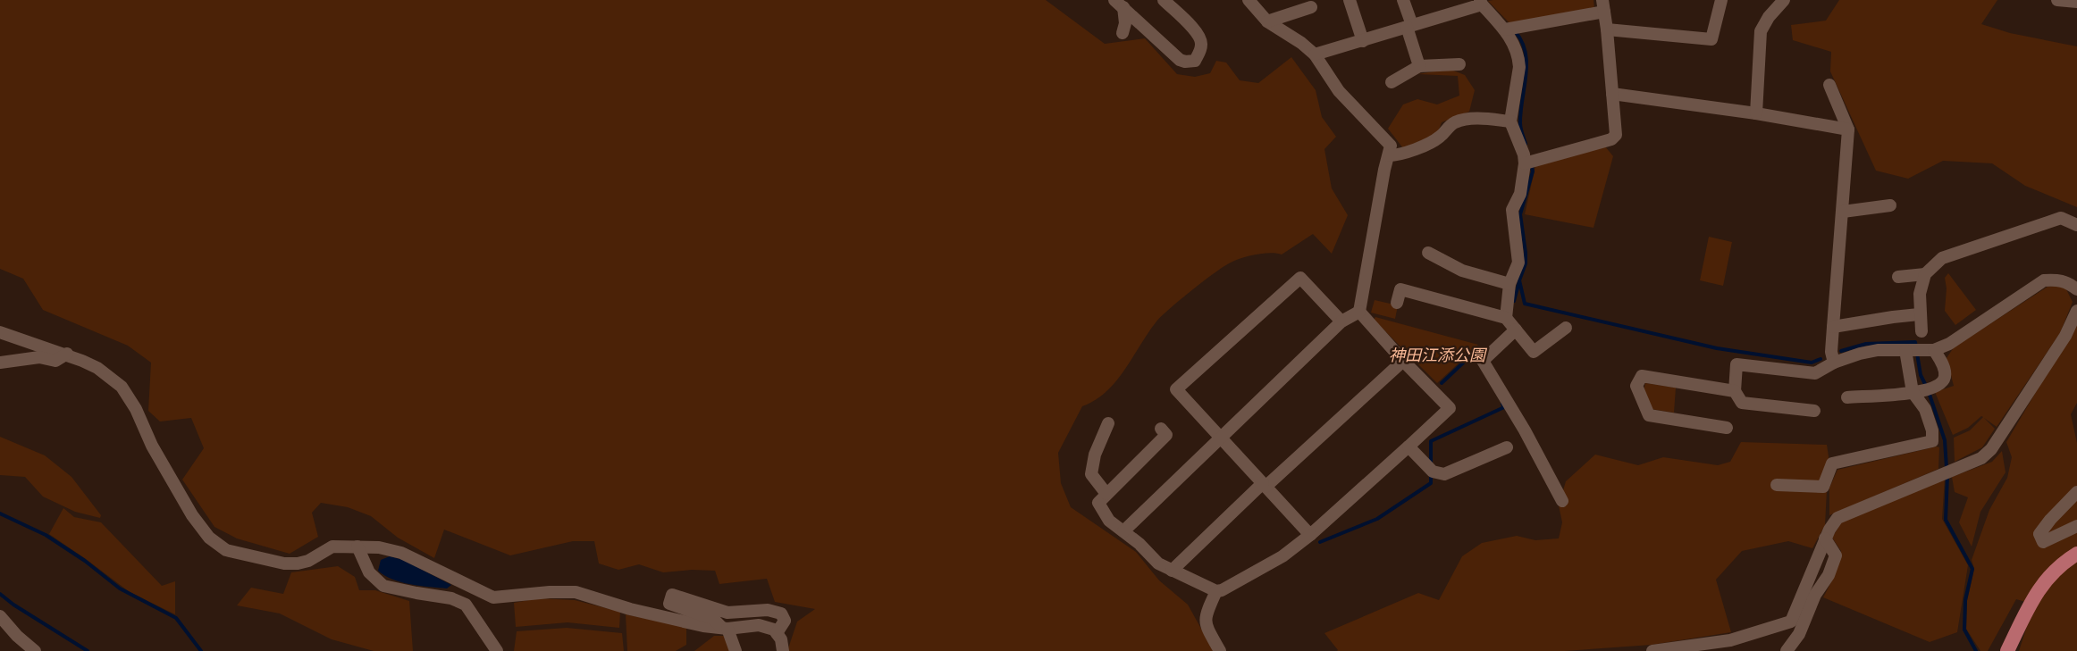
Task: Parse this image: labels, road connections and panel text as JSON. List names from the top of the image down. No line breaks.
{"parks":["神田江添公園"]}
